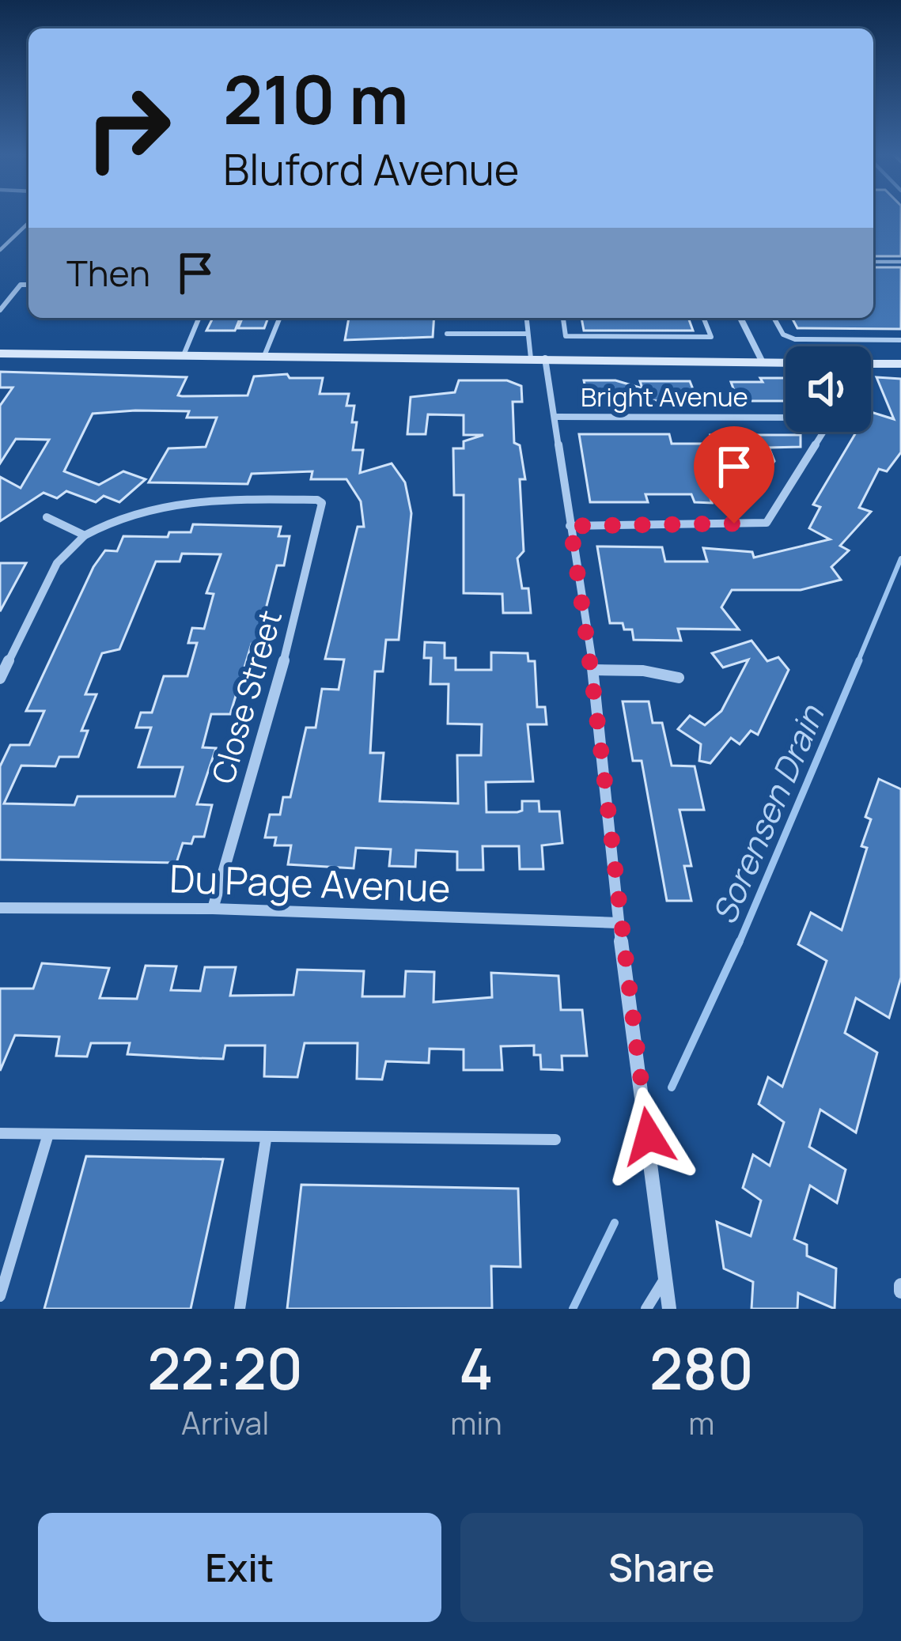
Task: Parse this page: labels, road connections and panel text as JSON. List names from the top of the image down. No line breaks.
{"streets":{"street":["Bright Avenue","Close Street","Du Page Avenue"]},"crossings":[["Close Street","Du Page Avenue"]],"water":["Sorensen Drain"],"page":{"turn":["210 m","Bluford Avenue"],"then":"Then","eta":["22:20","Arrival","4","min","280","m"],"buttons":["Exit","Share"]}}
